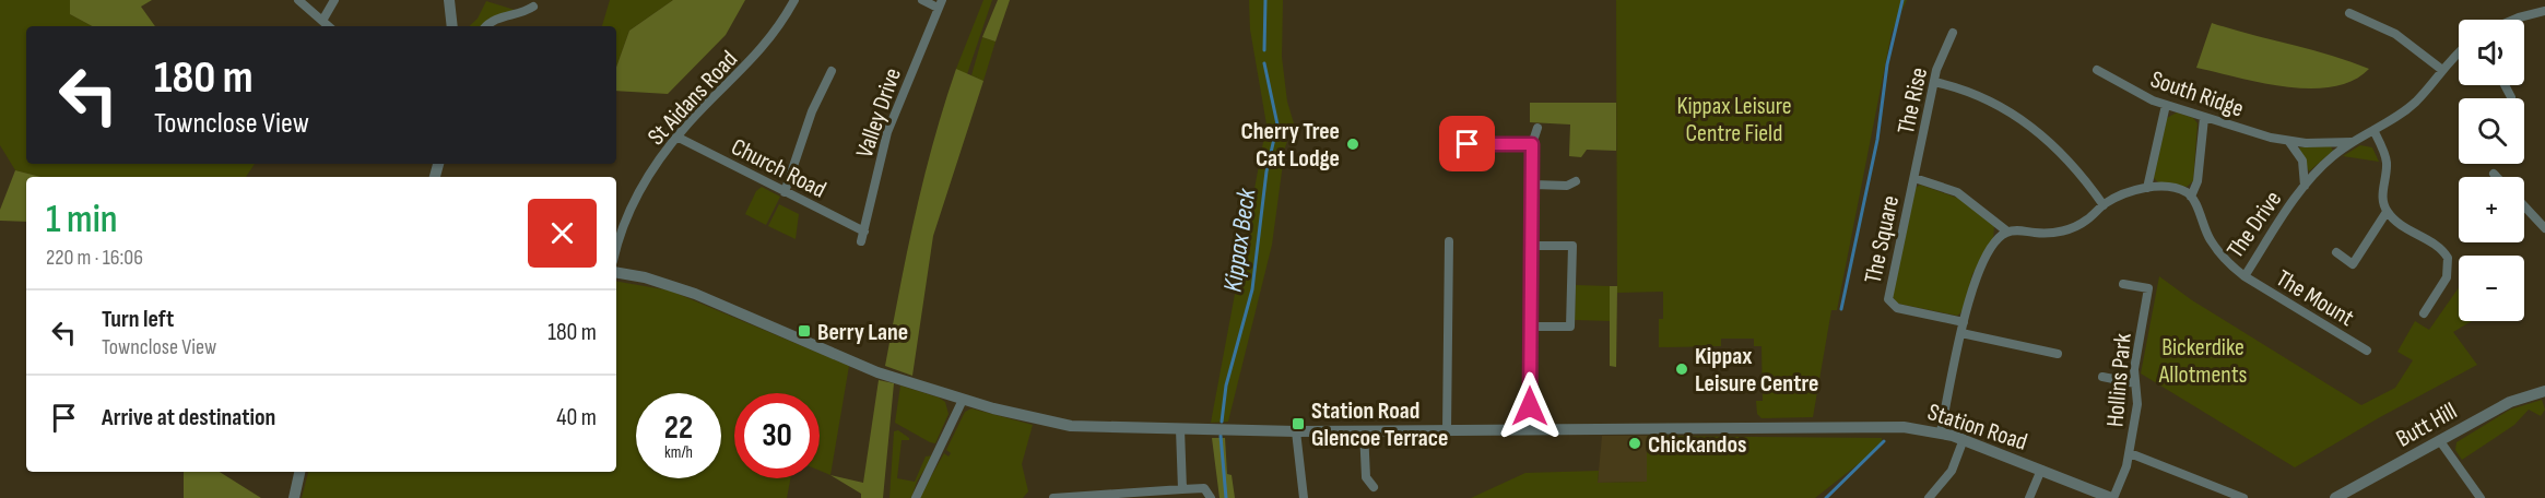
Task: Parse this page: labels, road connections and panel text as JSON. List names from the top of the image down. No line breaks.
{"streets":{"street":["South Ridge","St Aidans Road","The Rise","Valley Drive","Church Road","The Drive","The Square","The Mount","Hollins Park","Butt Hill","Station Road"]},"crossings":[["South Ridge","The Drive"],["St Aidans Road","Church Road"],["The Rise","The Square"],["Valley Drive","Church Road"],["The Drive","The Mount"],["Hollins Park","Station Road"]],"water":["Kippax Beck"],"parks":["Kippax Leisure Centre Field","Bickerdike Allotments"],"places":{"other":["Cherry Tree Cat Lodge","Kippax Leisure Centre","Chickandos"],"transit":["Berry Lane","Station Road Glencoe Terrace"]},"page":{"map_buttons":["+","−"],"turn":["180 m","Townclose View"],"heading":["1 min","220 m · 16:06"],"list":[{"name":"Turn left","note":"Townclose View","value":"180 m"},{"name":"Arrive at destination","value":"40 m"}],"speed":"22 km/h","limit":"30"}}
